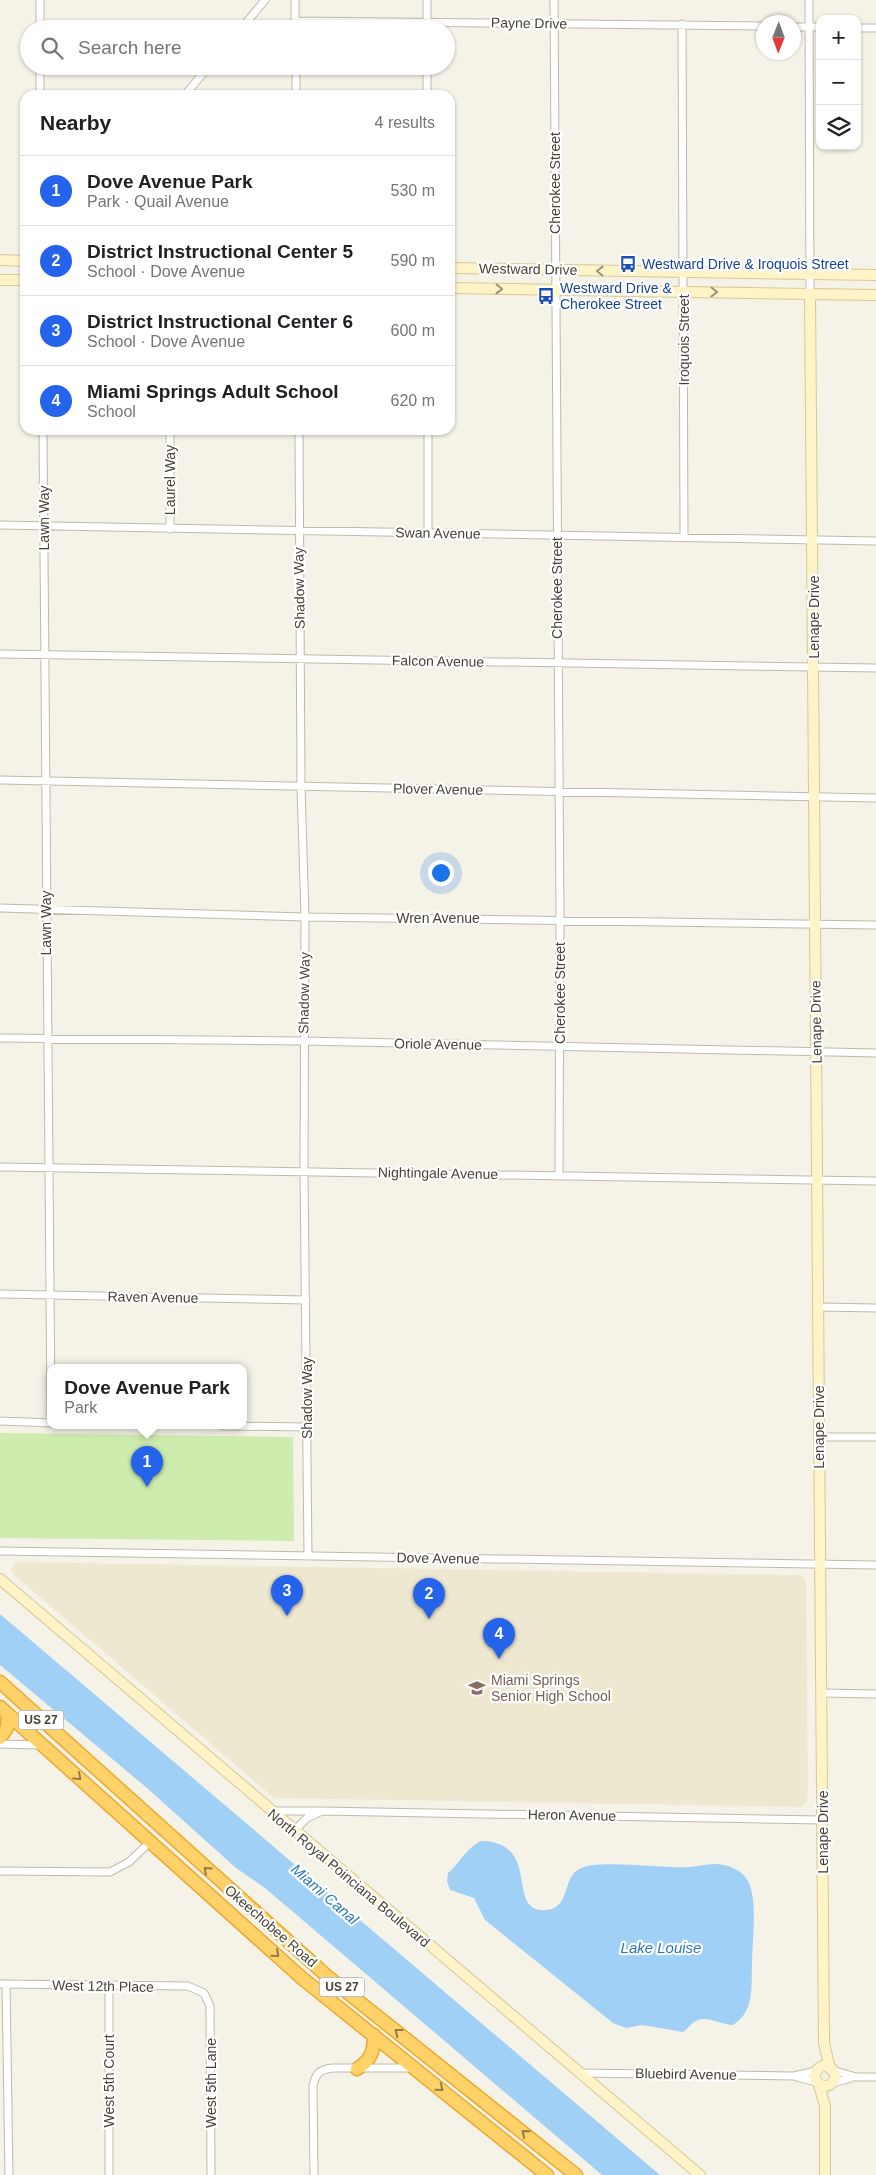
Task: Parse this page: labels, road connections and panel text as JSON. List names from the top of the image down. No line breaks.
{"streets":{"highway":["US 27","Okeechobee Road"],"street":["Payne Drive","Cherokee Street","Westward Drive","Iroquois Street","Laurel Way","Lawn Way","Swan Avenue","Shadow Way","Lenape Drive","Falcon Avenue","Plover Avenue","Wren Avenue","Oriole Avenue","Nightingale Avenue","Raven Avenue","Dove Avenue","Heron Avenue","North Royal Poinciana Boulevard","West 12th Place","Bluebird Avenue","West 5th Court","West 5th Lane"]},"crossings":[["Payne Drive","Cherokee Street"],["Payne Drive","Iroquois Street"],["Cherokee Street","Westward Drive"],["Cherokee Street","Swan Avenue"],["Cherokee Street","Falcon Avenue"],["Cherokee Street","Plover Avenue"],["Cherokee Street","Wren Avenue"],["Cherokee Street","Oriole Avenue"],["Cherokee Street","Nightingale Avenue"],["Westward Drive","Iroquois Street"],["Westward Drive","Lenape Drive"],["Iroquois Street","Swan Avenue"],["Laurel Way","Swan Avenue"],["Lawn Way","Swan Avenue"],["Lawn Way","Falcon Avenue"],["Lawn Way","Plover Avenue"],["Lawn Way","Wren Avenue"],["Lawn Way","Oriole Avenue"],["Lawn Way","Nightingale Avenue"],["Lawn Way","Raven Avenue"],["Swan Avenue","Shadow Way"],["Swan Avenue","Lenape Drive"],["Shadow Way","Falcon Avenue"],["Shadow Way","Plover Avenue"],["Shadow Way","Wren Avenue"],["Shadow Way","Oriole Avenue"],["Shadow Way","Nightingale Avenue"],["Shadow Way","Raven Avenue"],["Shadow Way","Dove Avenue"],["Lenape Drive","Falcon Avenue"],["Lenape Drive","Plover Avenue"],["Lenape Drive","Wren Avenue"],["Lenape Drive","Oriole Avenue"],["Lenape Drive","Nightingale Avenue"],["Lenape Drive","Dove Avenue"],["Lenape Drive","Heron Avenue"],["Lenape Drive","Bluebird Avenue"],["Heron Avenue","North Royal Poinciana Boulevard"],["North Royal Poinciana Boulevard","Bluebird Avenue"],["West 12th Place","West 5th Court"],["West 12th Place","West 5th Lane"]],"water":["Miami Canal","Lake Louise"],"places":{"bus stop":["Westward Drive & Iroquois Street","Westward Drive & Cherokee Street"],"school or university":["Miami Springs Senior High School"]},"north":"bottom","page":{"map_buttons":["+","−"],"search":"Search here","heading":["Nearby","4 results"],"list":[{"mark":"1","name":"Dove Avenue Park","note":"Park · Quail Avenue","value":"530 m"},{"mark":"2","name":"District Instructional Center 5","note":"School · Dove Avenue","value":"590 m"},{"mark":"3","name":"District Instructional Center 6","note":"School · Dove Avenue","value":"600 m"},{"mark":"4","name":"Miami Springs Adult School","note":"School","value":"620 m"}],"popup":["Dove Avenue Park","Park"],"pins":["1","3","2","4"]}}
